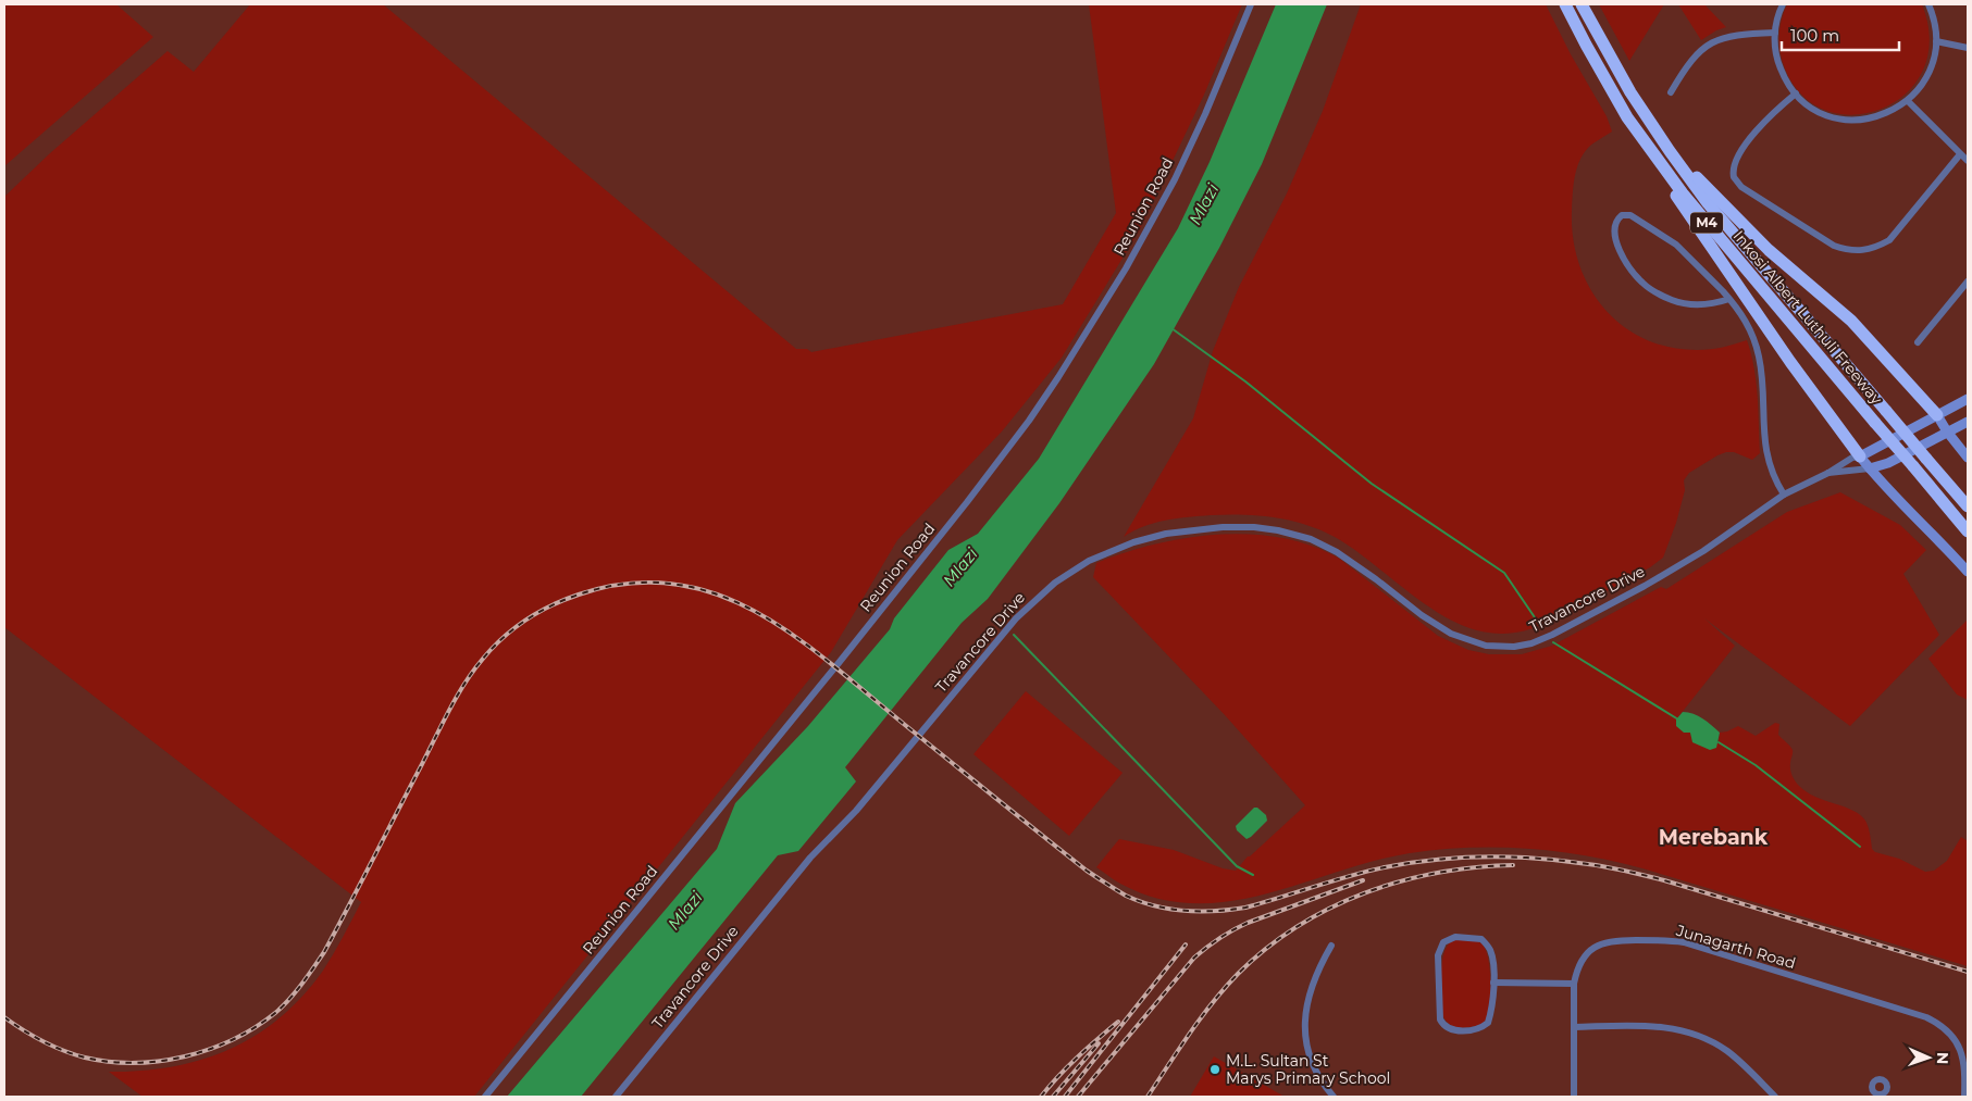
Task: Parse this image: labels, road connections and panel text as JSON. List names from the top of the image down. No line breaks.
{"streets":{"highway":["M4","Inkosi Albert Luthuli Freeway"],"street":["Reunion Road","Travancore Drive","Junagarth Road"]},"districts":["Merebank"],"water":["Mlazi"],"places":["M.L. Sultan St Marys Primary School"],"scale_bar":"100 m","north":"right"}
